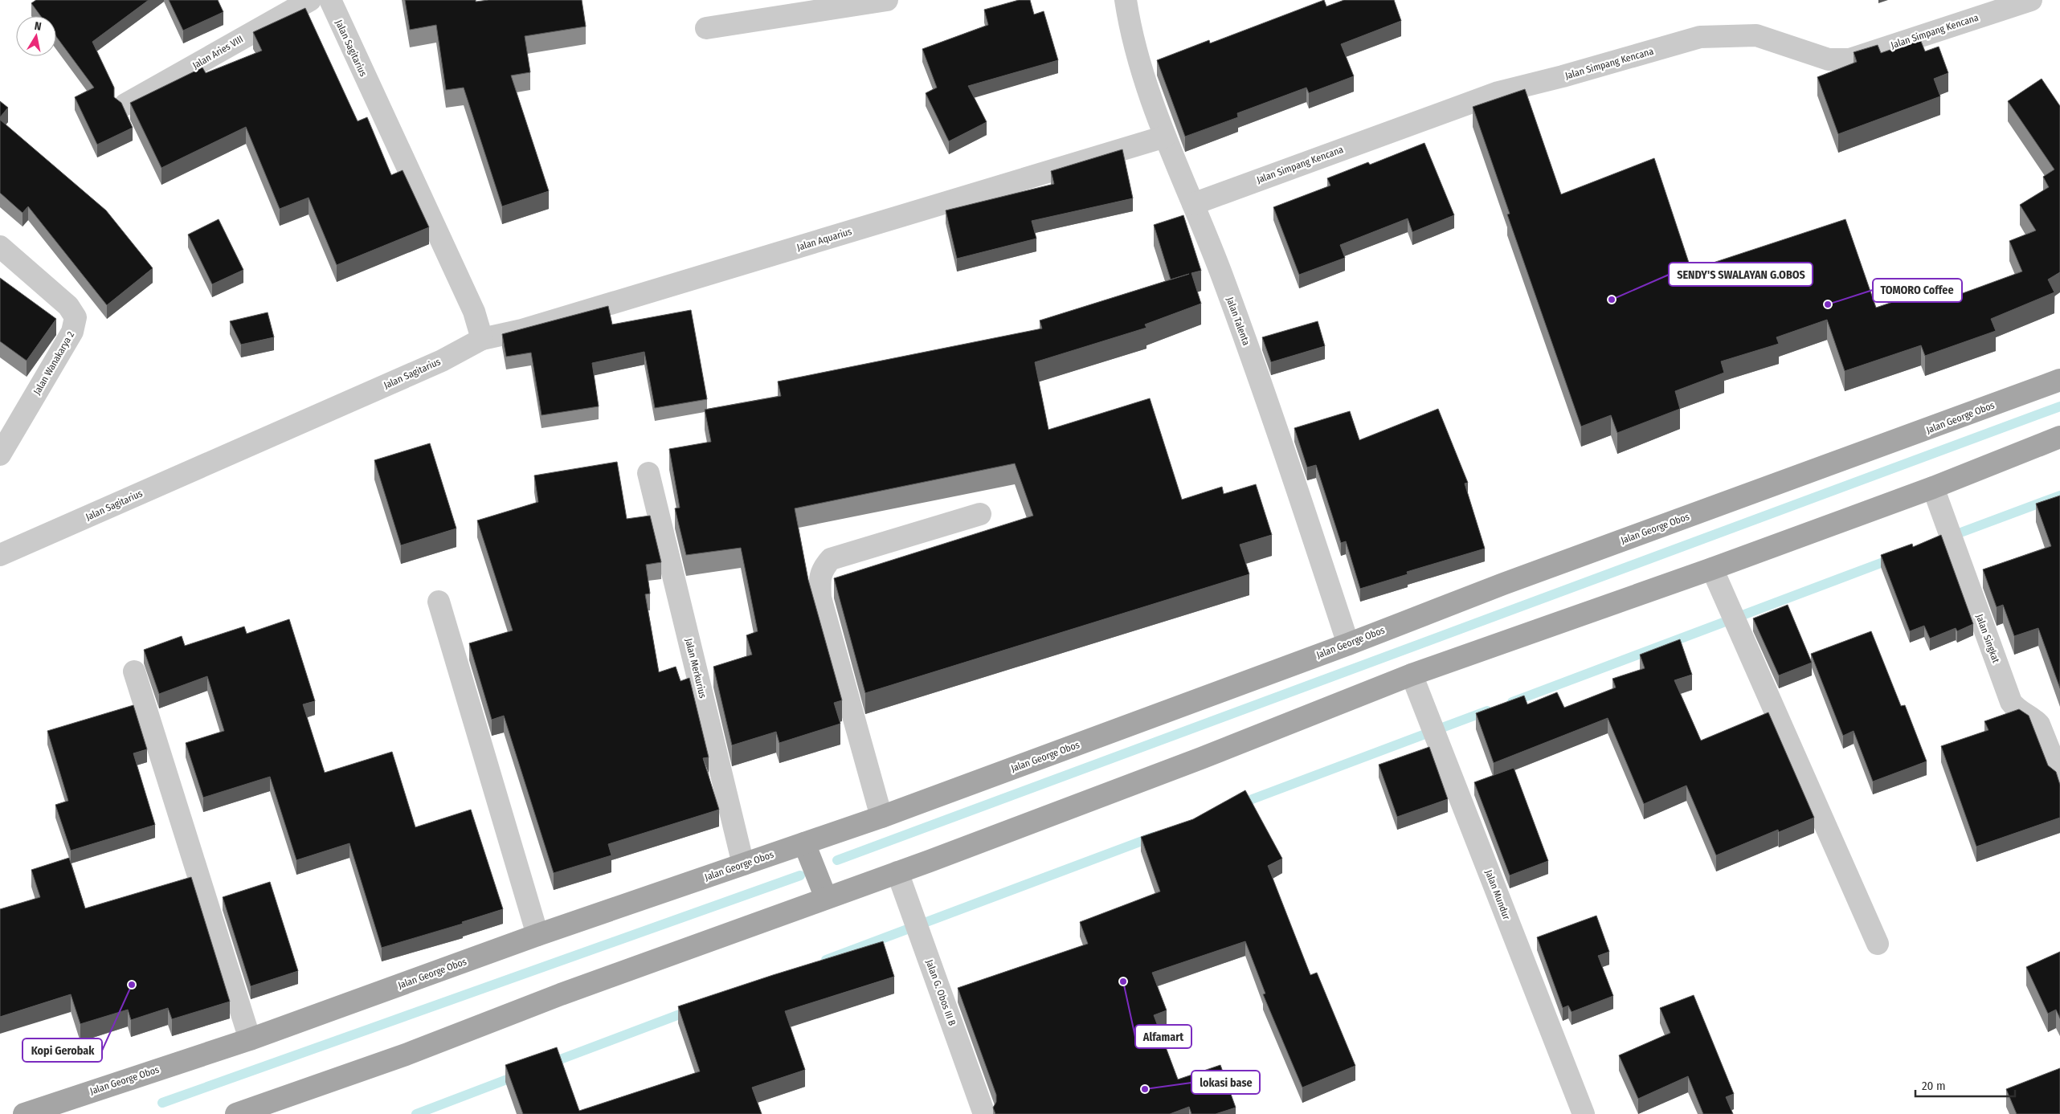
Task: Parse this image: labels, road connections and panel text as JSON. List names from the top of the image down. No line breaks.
{"streets":{"main road":["Jalan George Obos"],"street":["Jalan Simpang Kencana","Jalan Sagitarius","Jalan Aries VIII","Jalan Aquarius","Jalan Talenta","Jalan Wanakarya 2","Jalan Singkat","Jalan Merkurius","Jalan Mundur","Jalan G. Obos III B"]},"crossings":[["Jalan Simpang Kencana","Jalan Talenta"],["Jalan Sagitarius","Jalan Aquarius"],["Jalan Aquarius","Jalan Talenta"],["Jalan Talenta","Jalan George Obos"],["Jalan George Obos","Jalan Merkurius"]],"places":["SENDY'S SWALAYAN G.OBOS","TOMORO Coffee","Alfamart","Kopi Gerobak","lokasi base"],"scale_bar":"20 m","north":"top"}
